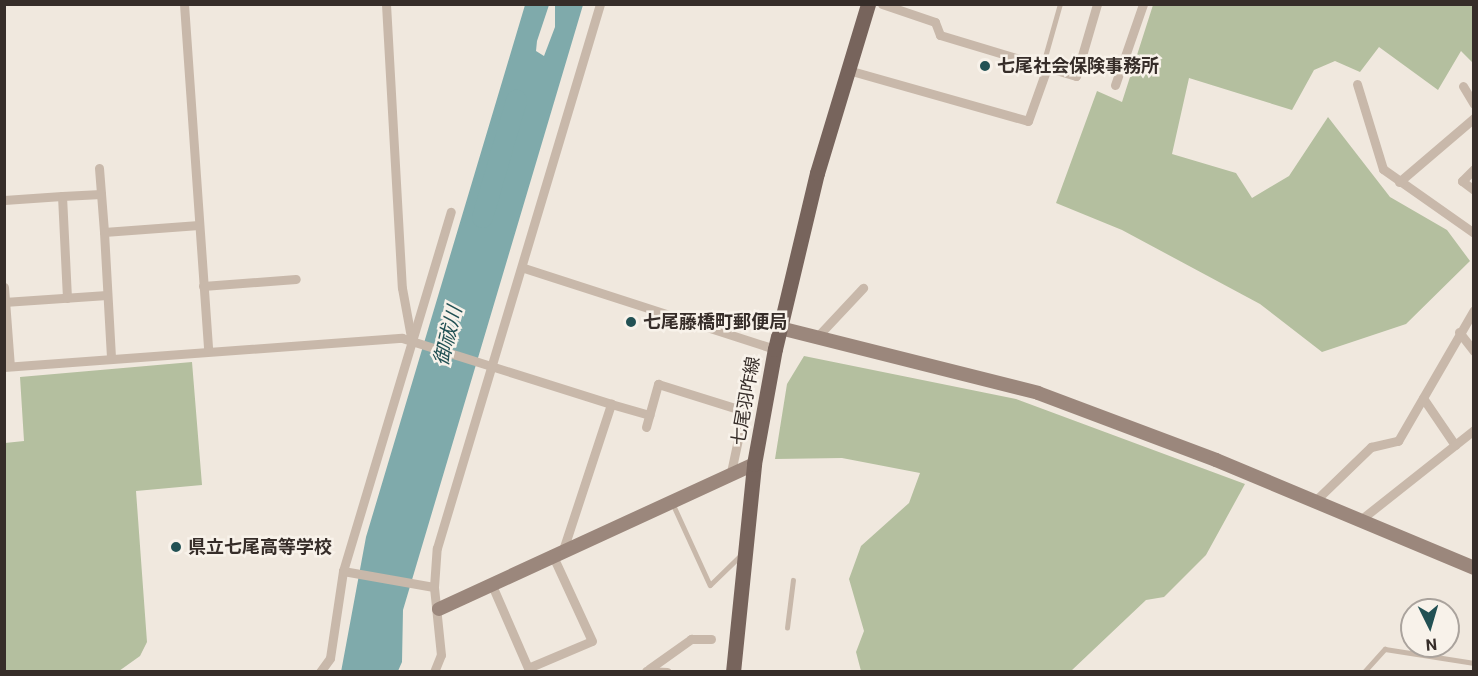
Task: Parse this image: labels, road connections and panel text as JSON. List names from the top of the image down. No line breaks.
{"streets":{"main road":["七尾羽咋線"]},"water":["御祓川"],"places":["七尾社会保険事務所","七尾藤橋町郵便局","県立七尾高等学校"],"north":"bottom"}
